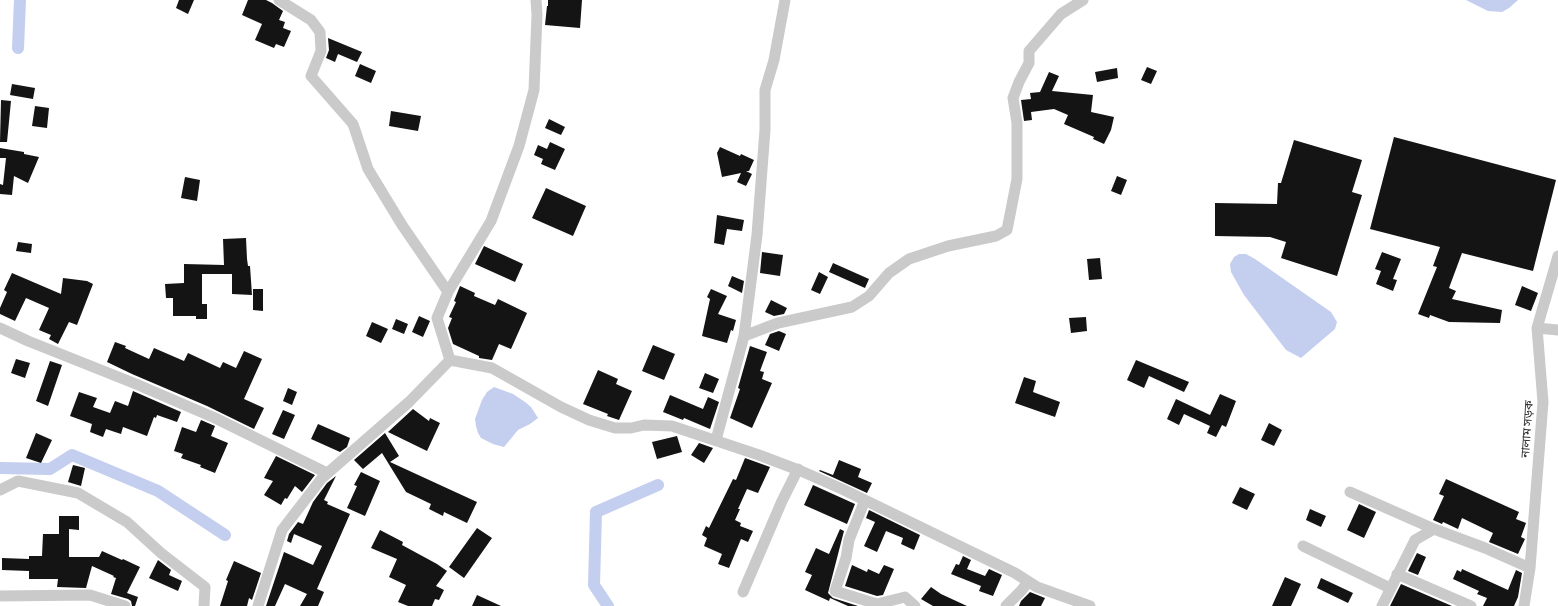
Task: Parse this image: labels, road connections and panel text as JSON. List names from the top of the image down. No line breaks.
{"streets":{"street":["নালাম সড়ক"]}}
